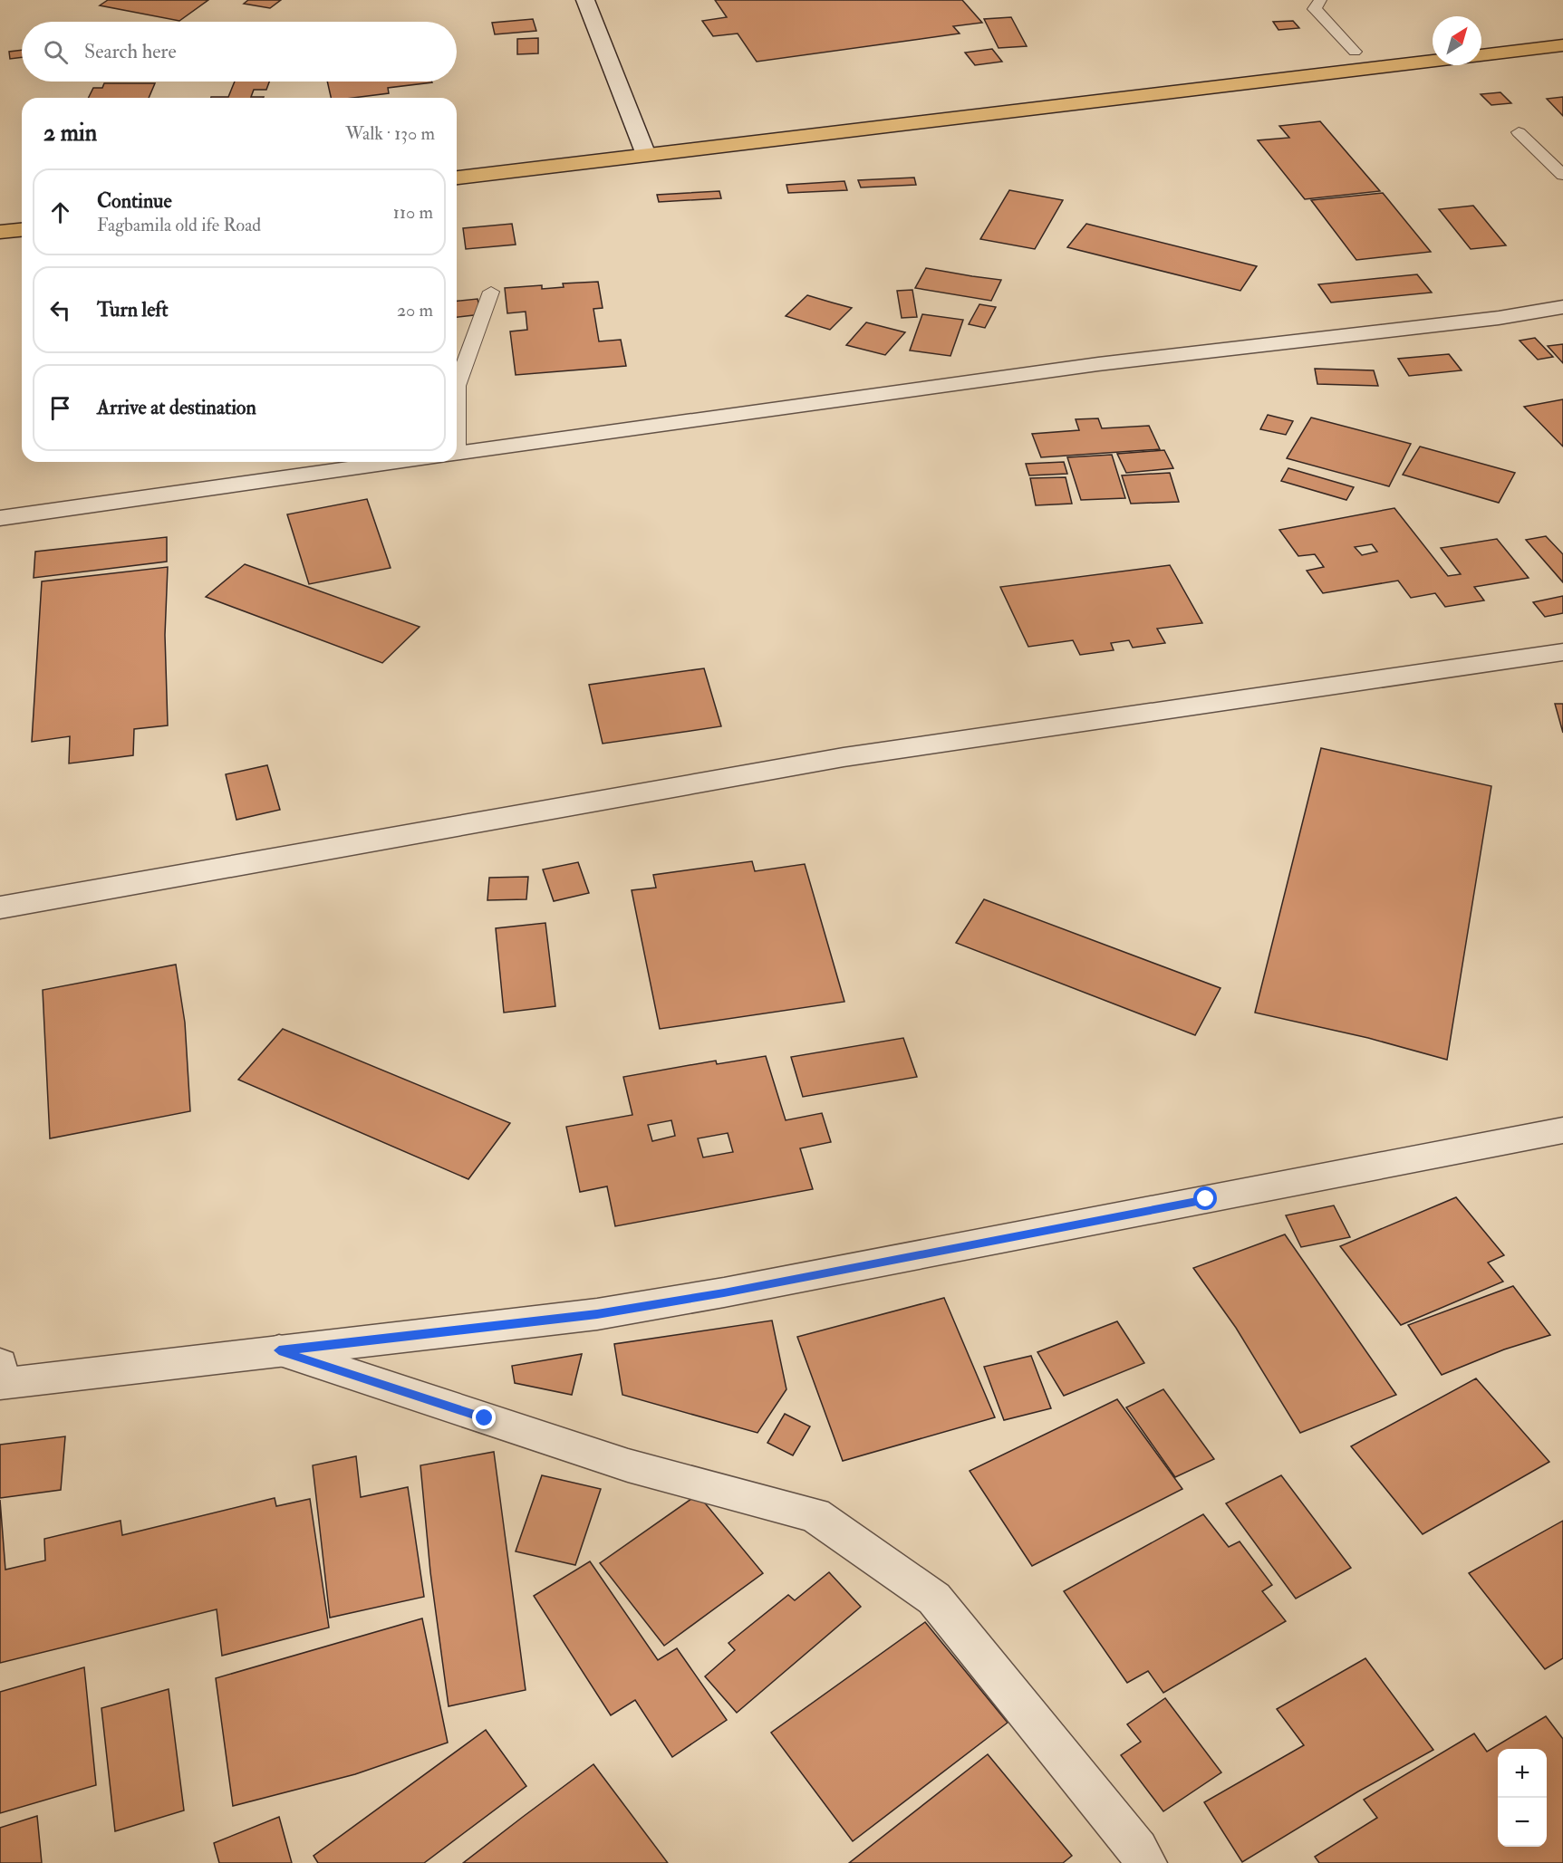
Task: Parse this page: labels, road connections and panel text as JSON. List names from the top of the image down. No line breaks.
{"north":"top right","page":{"search":"Search here","heading":["2 min","Walk · 130 m"],"list":[["Continue","Fagbamila old ife Road","110 m"],["Turn left","20 m"],"Arrive at destination"],"map_buttons":["+","−"]}}
